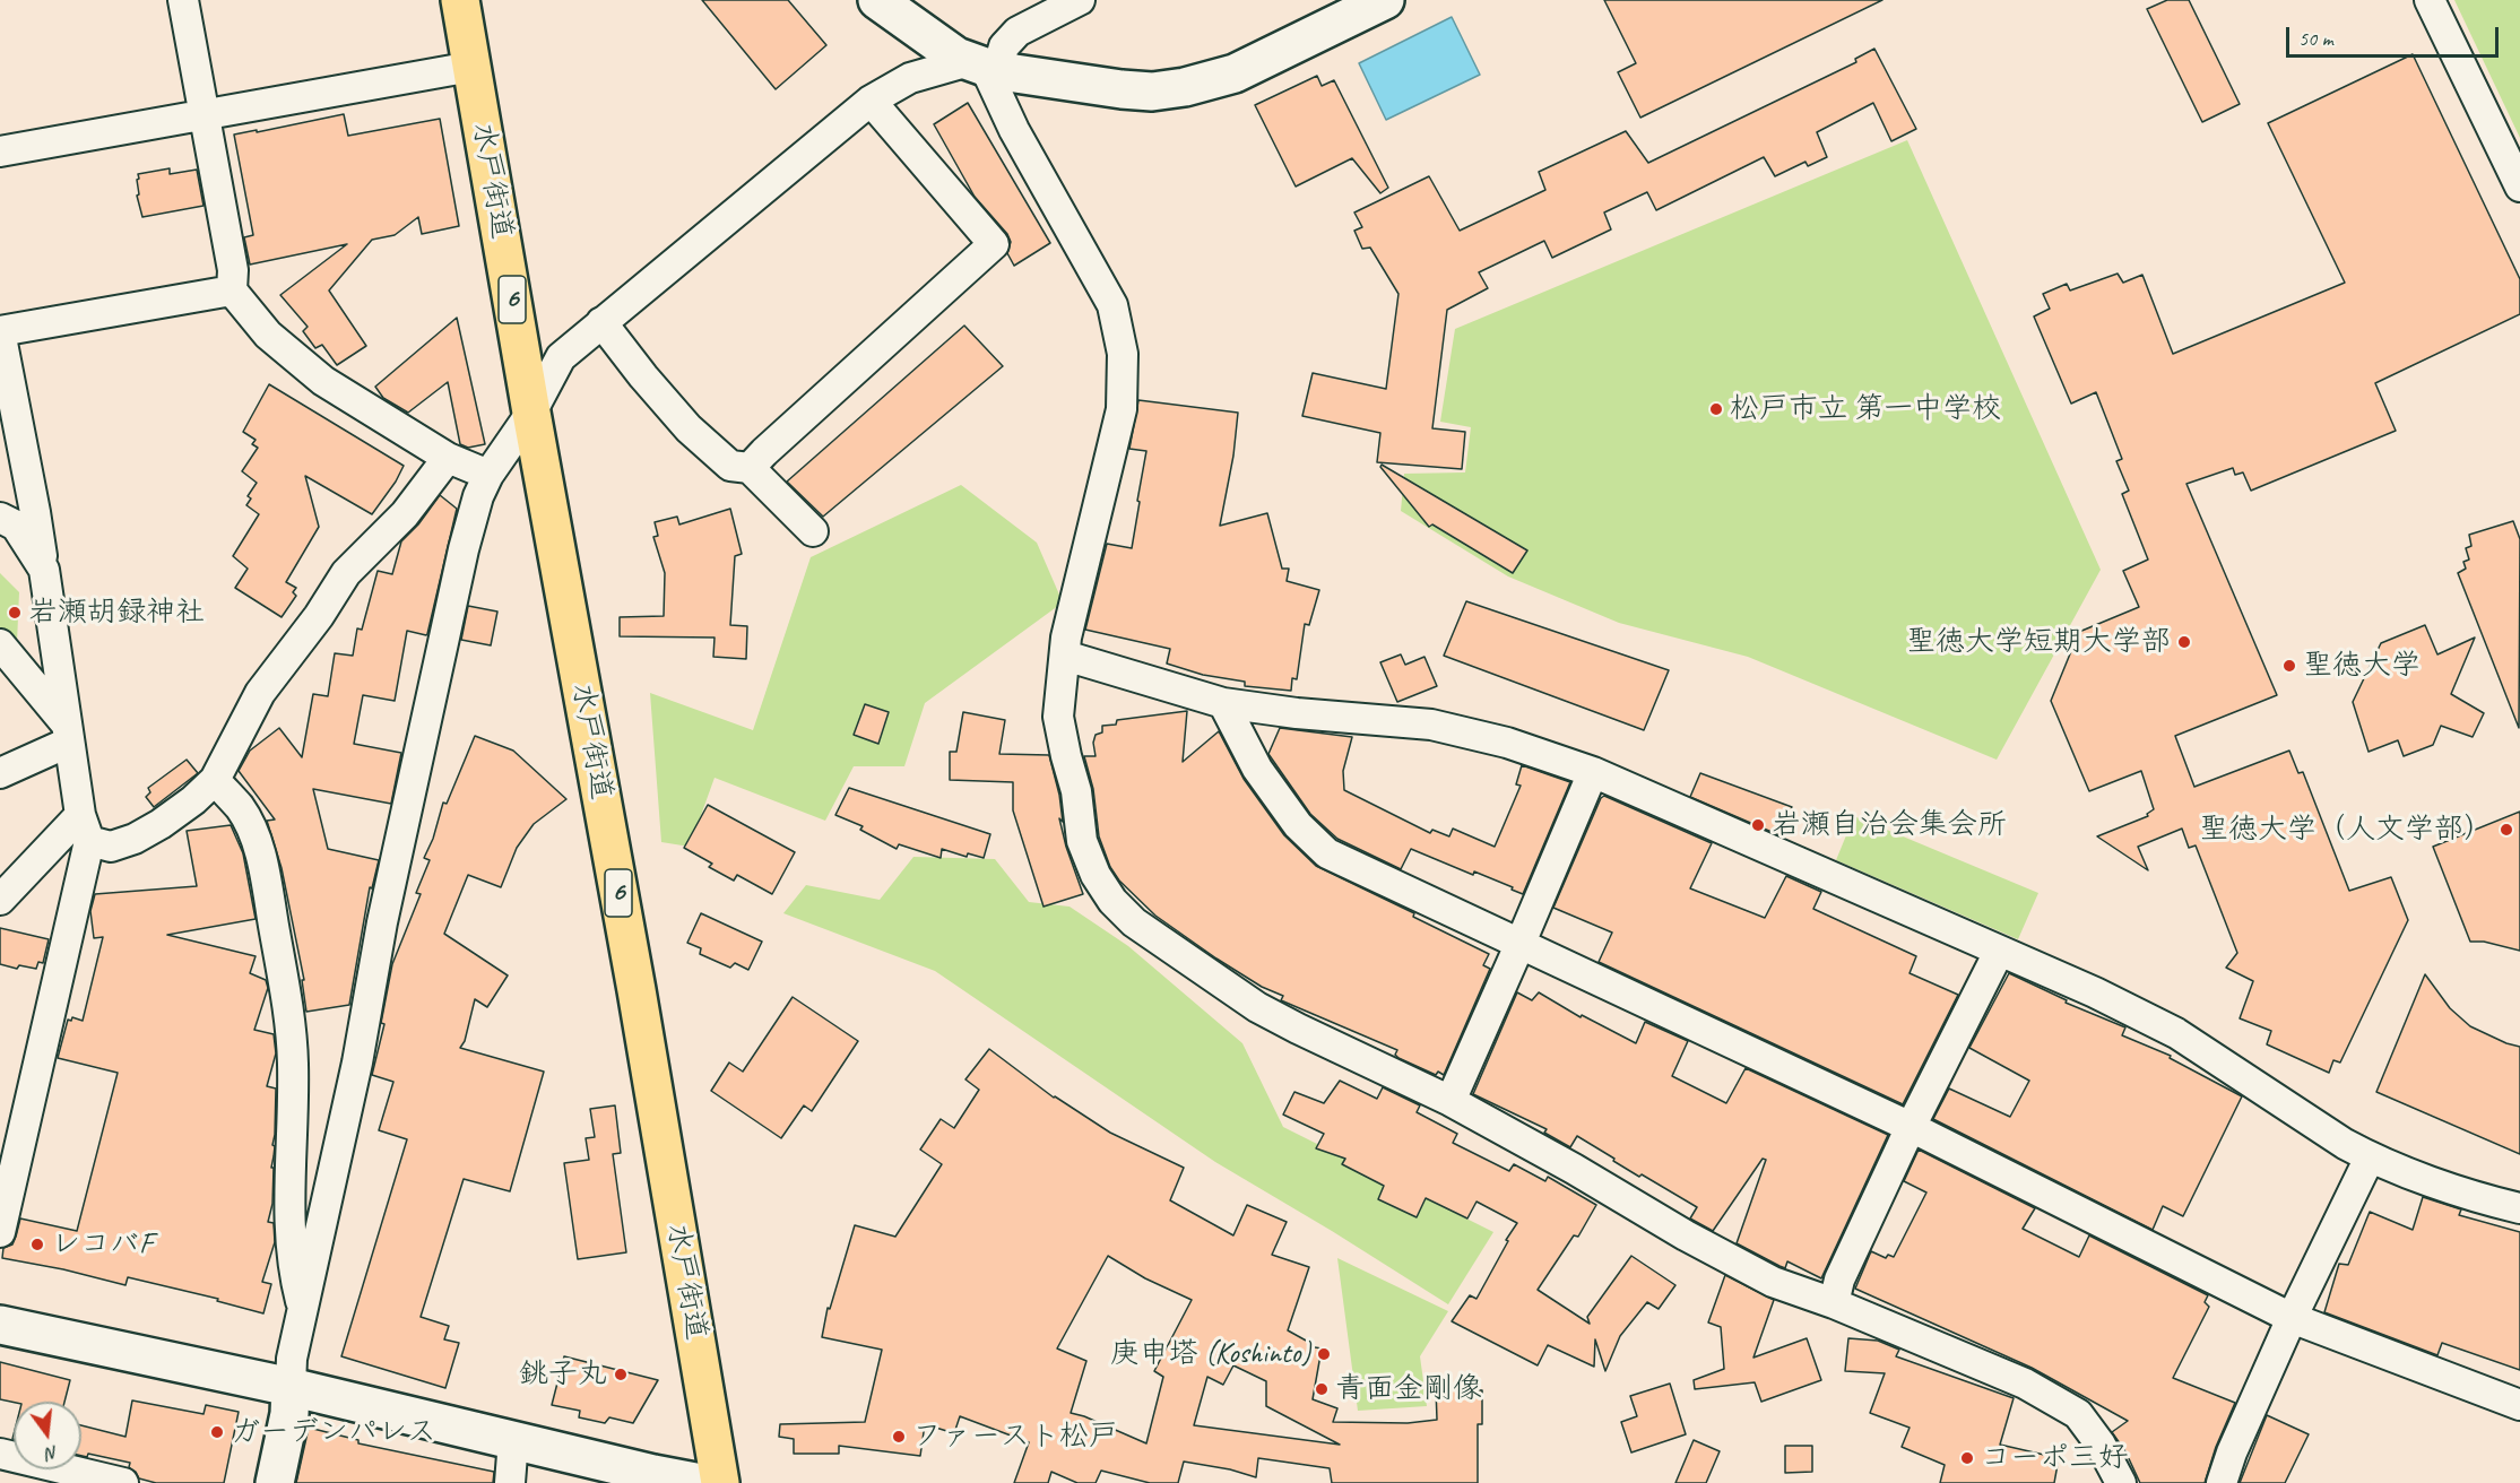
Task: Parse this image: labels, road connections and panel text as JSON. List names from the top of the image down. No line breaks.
{"streets":{"highway":["水戸街道","6"]},"places":["松戸市立 第一中学校","岩瀬胡録神社","聖徳大学短期大学部","聖徳大学","岩瀬自治会集会所","聖徳大学（人文学部）","レコバF","庚申塔 (Koshinto)","銚子丸","青面金剛像","ガーデンパレス","ファースト松戸","コーポ三好"],"scale_bar":"50 m","north":"bottom"}
